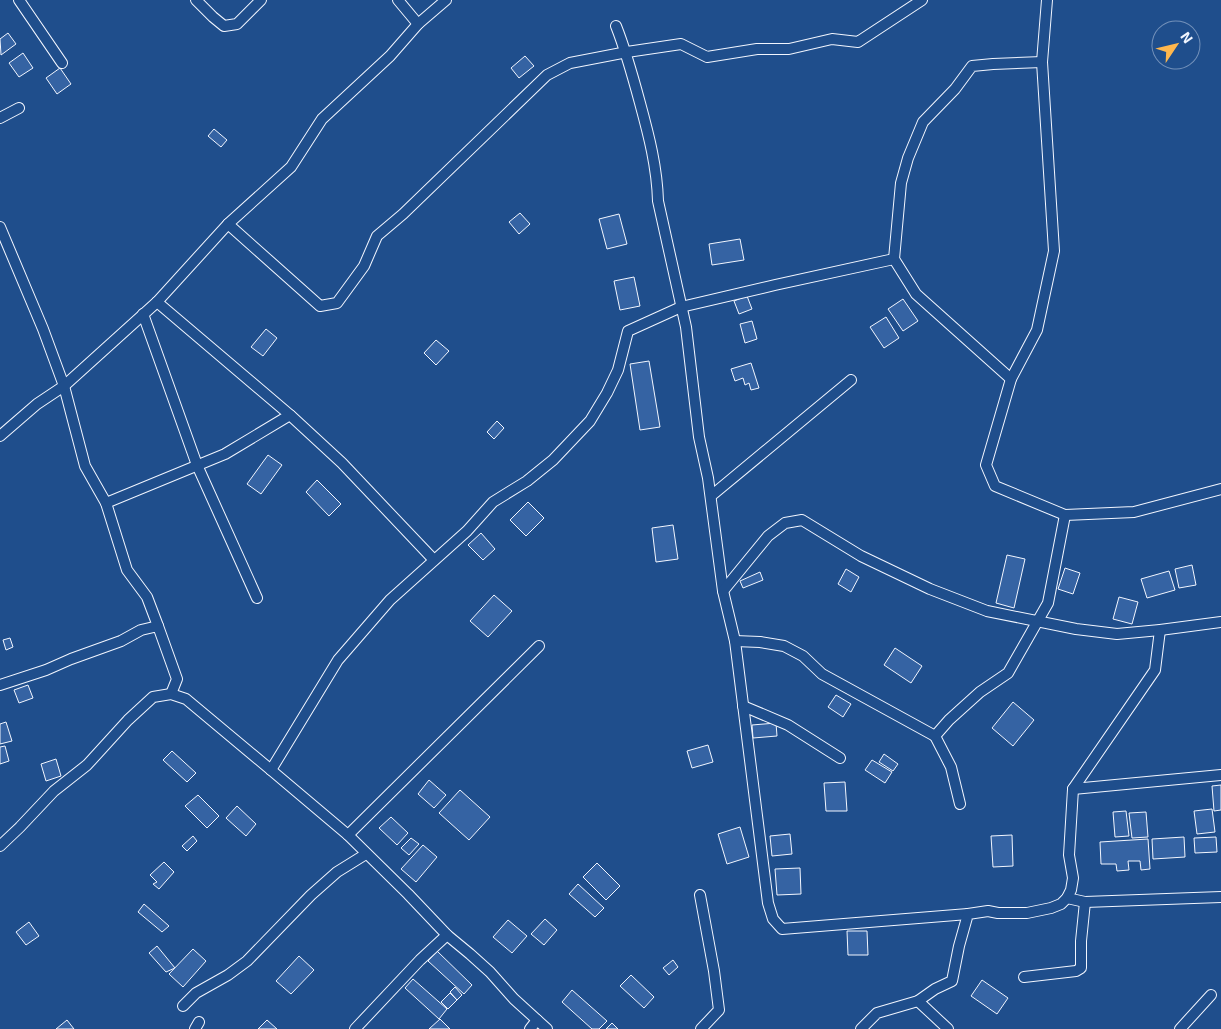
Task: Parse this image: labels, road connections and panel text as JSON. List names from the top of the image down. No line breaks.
{"north":"top right"}
